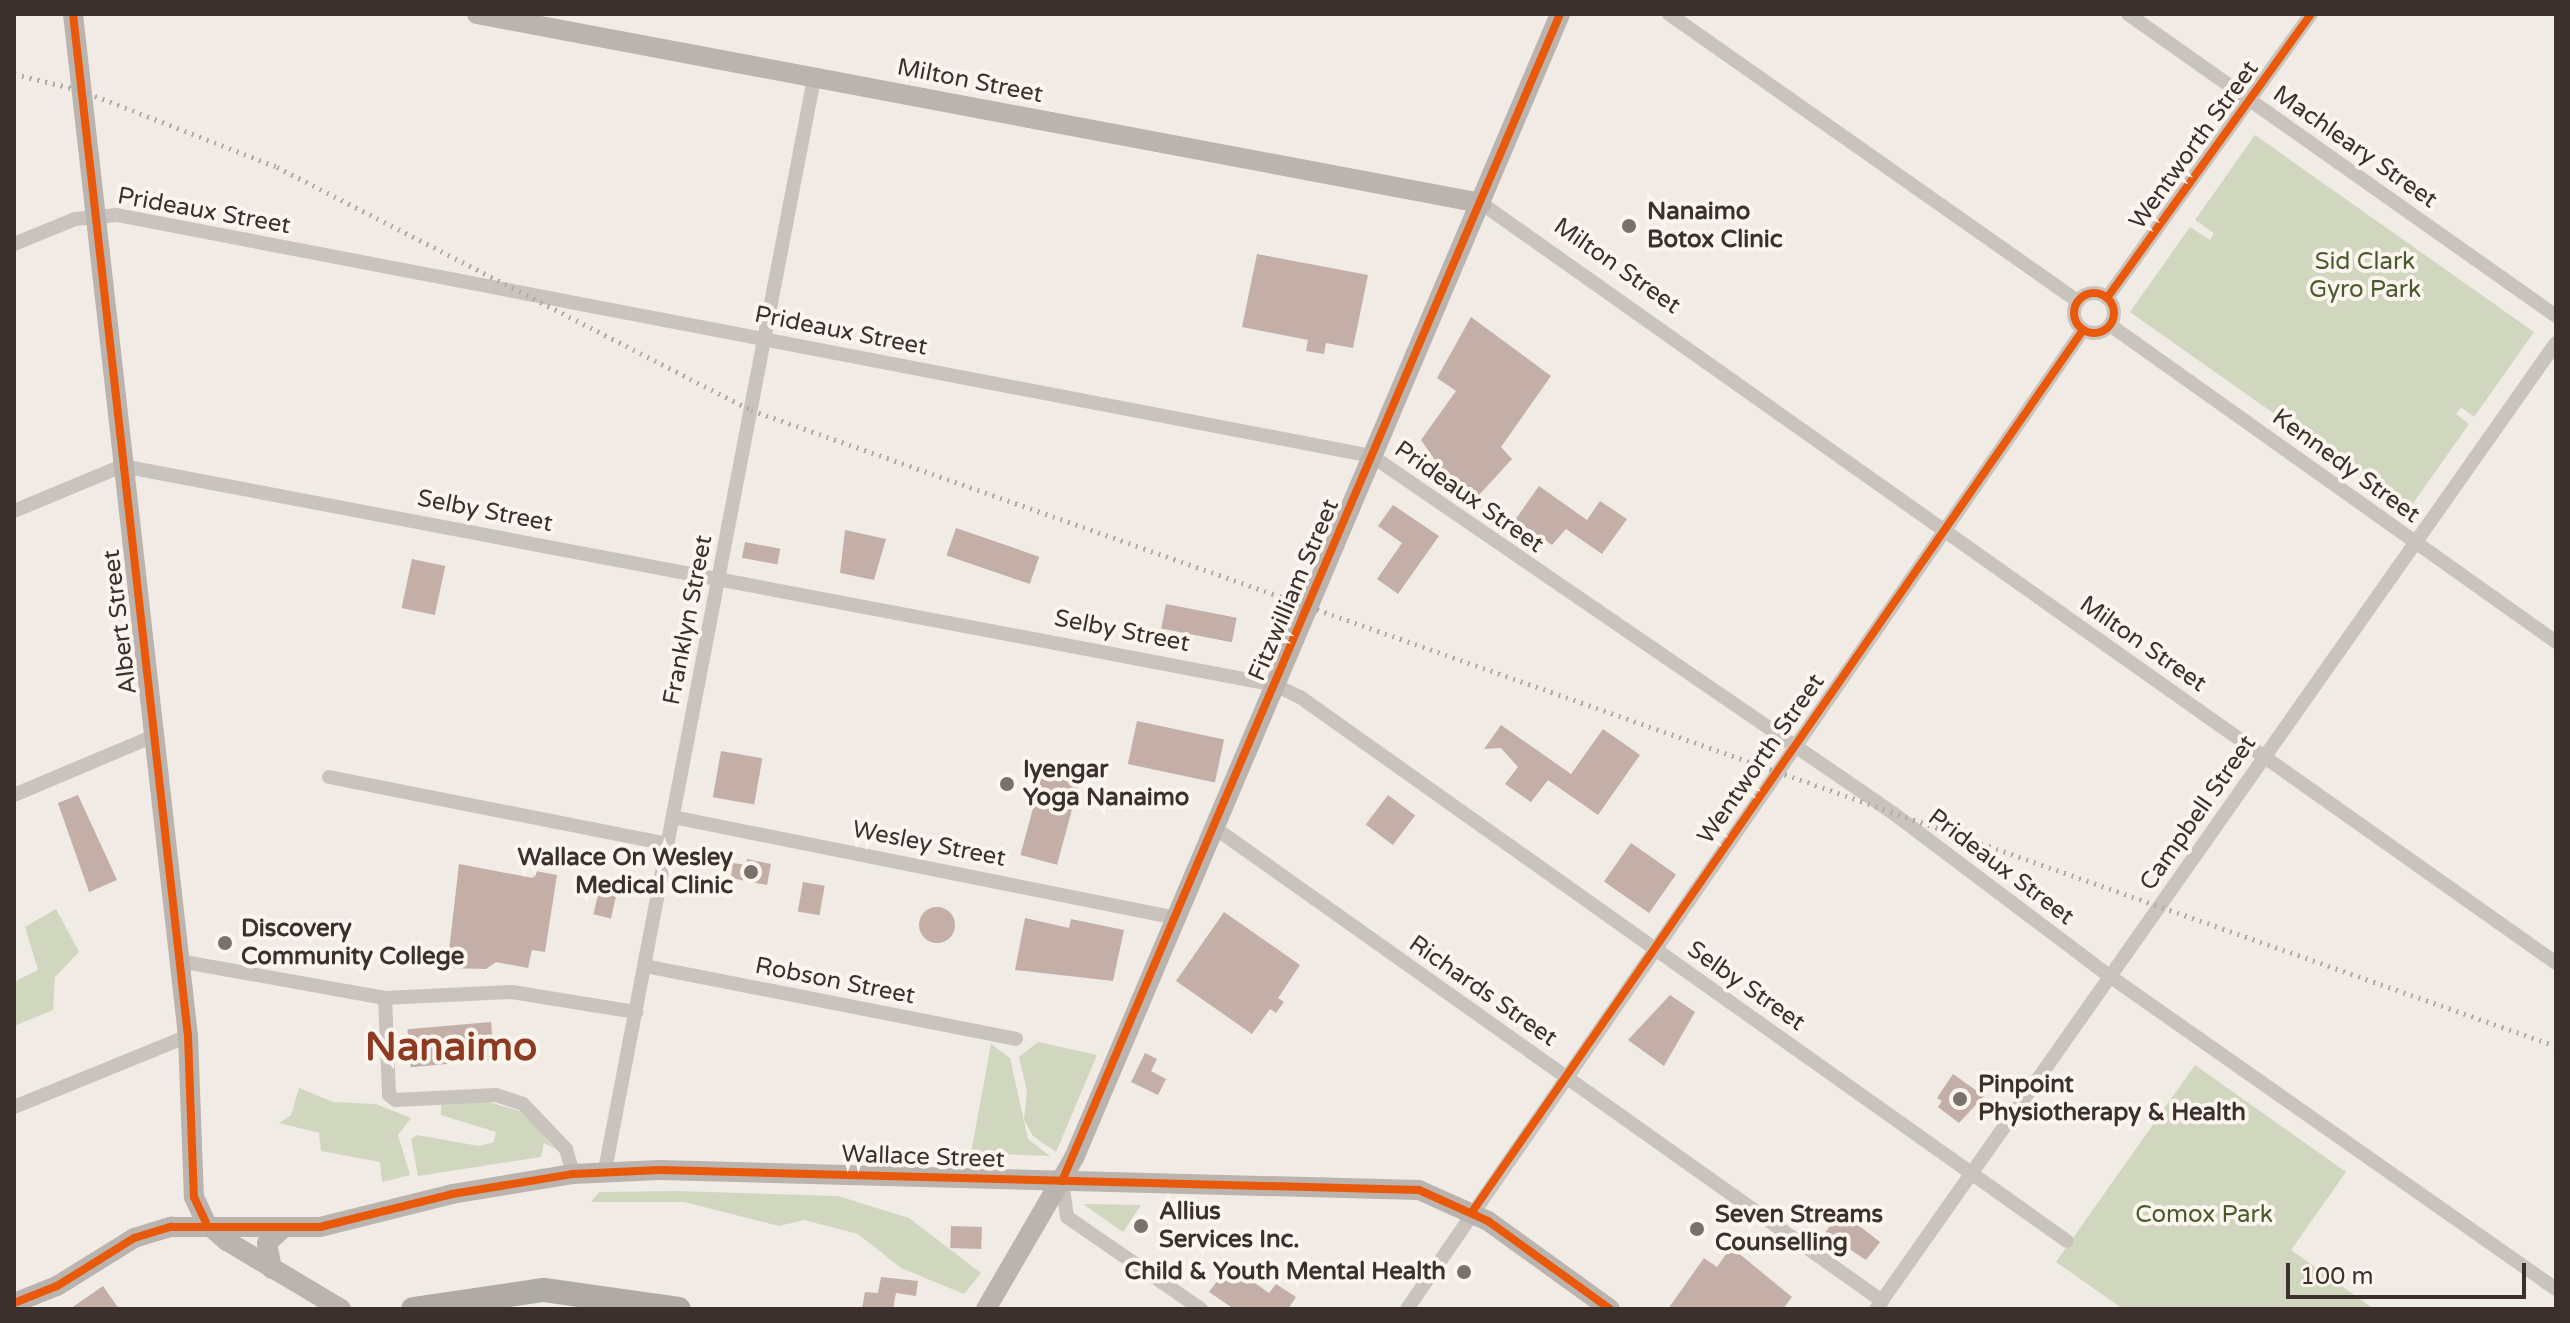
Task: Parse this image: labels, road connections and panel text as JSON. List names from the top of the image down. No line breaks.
{"streets":{"street":["Milton Street","Wentworth Street","Machleary Street","Prideaux Street","Kennedy Street","Selby Street","Fitzwilliam Street","Franklyn Street","Albert Street","Campbell Street","Wesley Street","Robson Street","Richards Street","Wallace Street"]},"crossings":[["Milton Street","Wentworth Street"],["Milton Street","Fitzwilliam Street"],["Milton Street","Franklyn Street"],["Milton Street","Campbell Street"],["Wentworth Street","Machleary Street"],["Wentworth Street","Prideaux Street"],["Wentworth Street","Kennedy Street"],["Wentworth Street","Selby Street"],["Wentworth Street","Richards Street"],["Wentworth Street","Wallace Street"],["Prideaux Street","Fitzwilliam Street"],["Prideaux Street","Franklyn Street"],["Prideaux Street","Albert Street"],["Prideaux Street","Campbell Street"],["Kennedy Street","Campbell Street"],["Selby Street","Fitzwilliam Street"],["Selby Street","Franklyn Street"],["Selby Street","Albert Street"],["Selby Street","Campbell Street"],["Fitzwilliam Street","Wesley Street"],["Fitzwilliam Street","Richards Street"],["Fitzwilliam Street","Wallace Street"],["Franklyn Street","Wesley Street"],["Franklyn Street","Robson Street"],["Franklyn Street","Wallace Street"],["Albert Street","Wallace Street"],["Campbell Street","Richards Street"]],"districts":["Nanaimo"],"parks":["Sid Clark Gyro Park","Comox Park"],"places":["Nanaimo Botox Clinic","Iyengar Yoga Nanaimo","Wallace On Wesley Medical Clinic","Discovery Community College","Pinpoint Physiotherapy & Health","Allius Services Inc.","Seven Streams Counselling","Child & Youth Mental Health"],"scale_bar":"100 m"}
